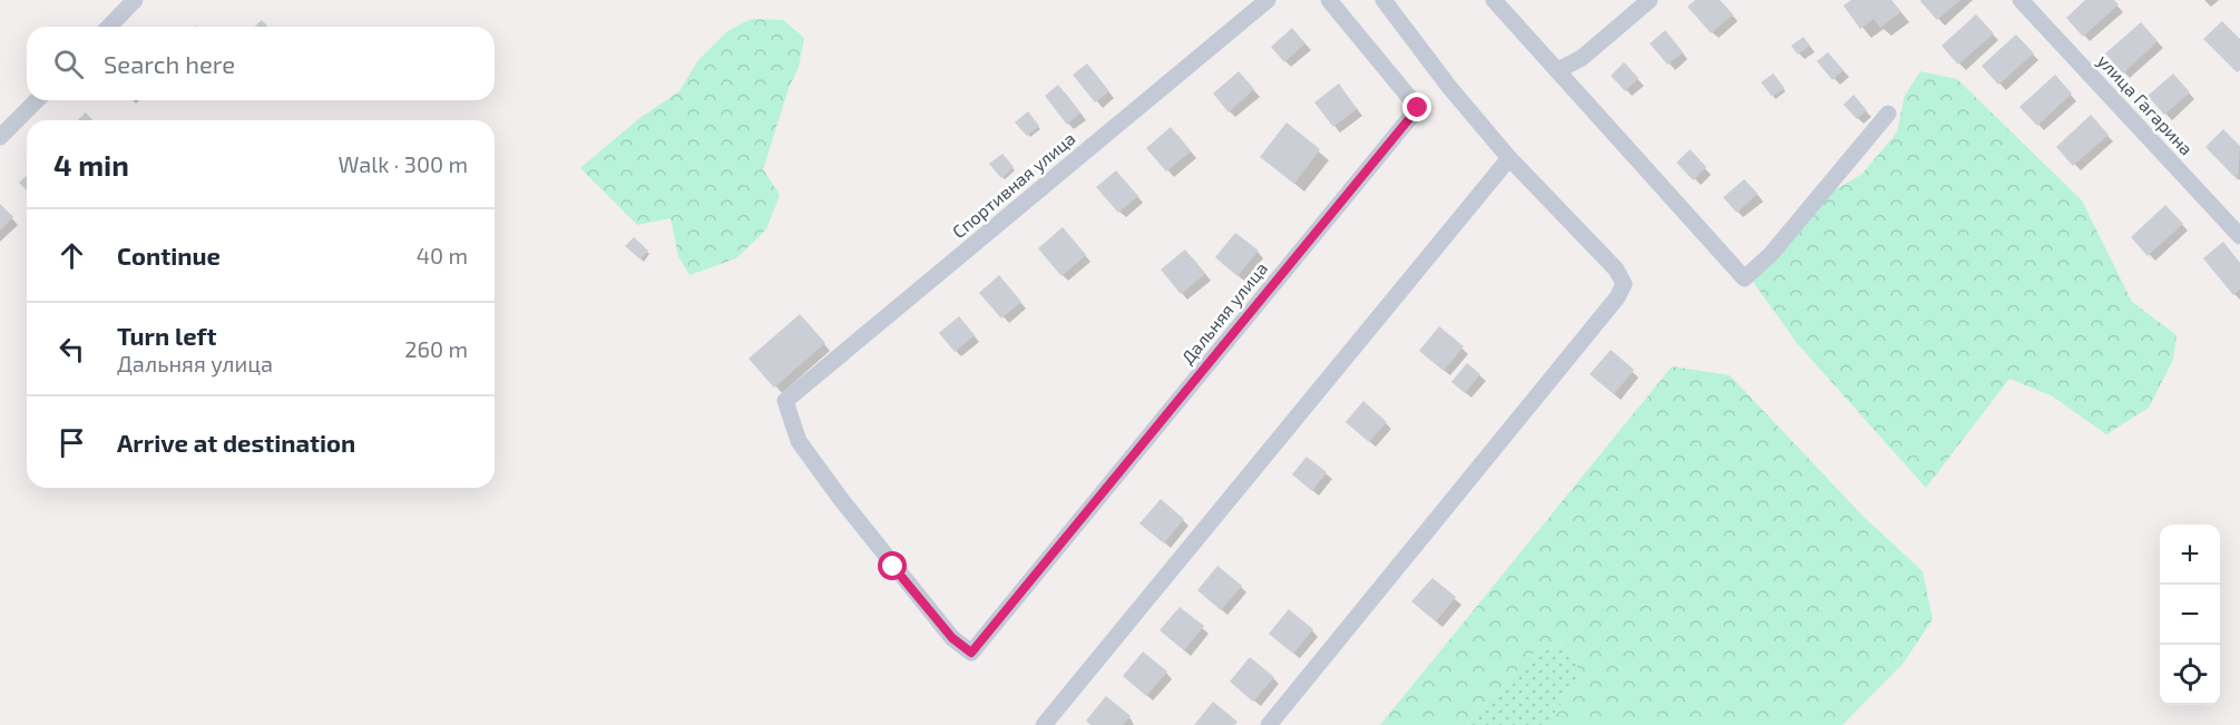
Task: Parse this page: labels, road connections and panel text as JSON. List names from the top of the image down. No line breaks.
{"streets":{"street":["улица Гагарина","Спортивная улица","Дальняя улица"]},"crossings":[["Спортивная улица","Дальняя улица"]],"page":{"search":"Search here","heading":["4 min","Walk · 300 m"],"list":[["Continue","40 m"],["Turn left","Дальняя улица","260 m"],"Arrive at destination"],"map_buttons":["+","−"]}}
